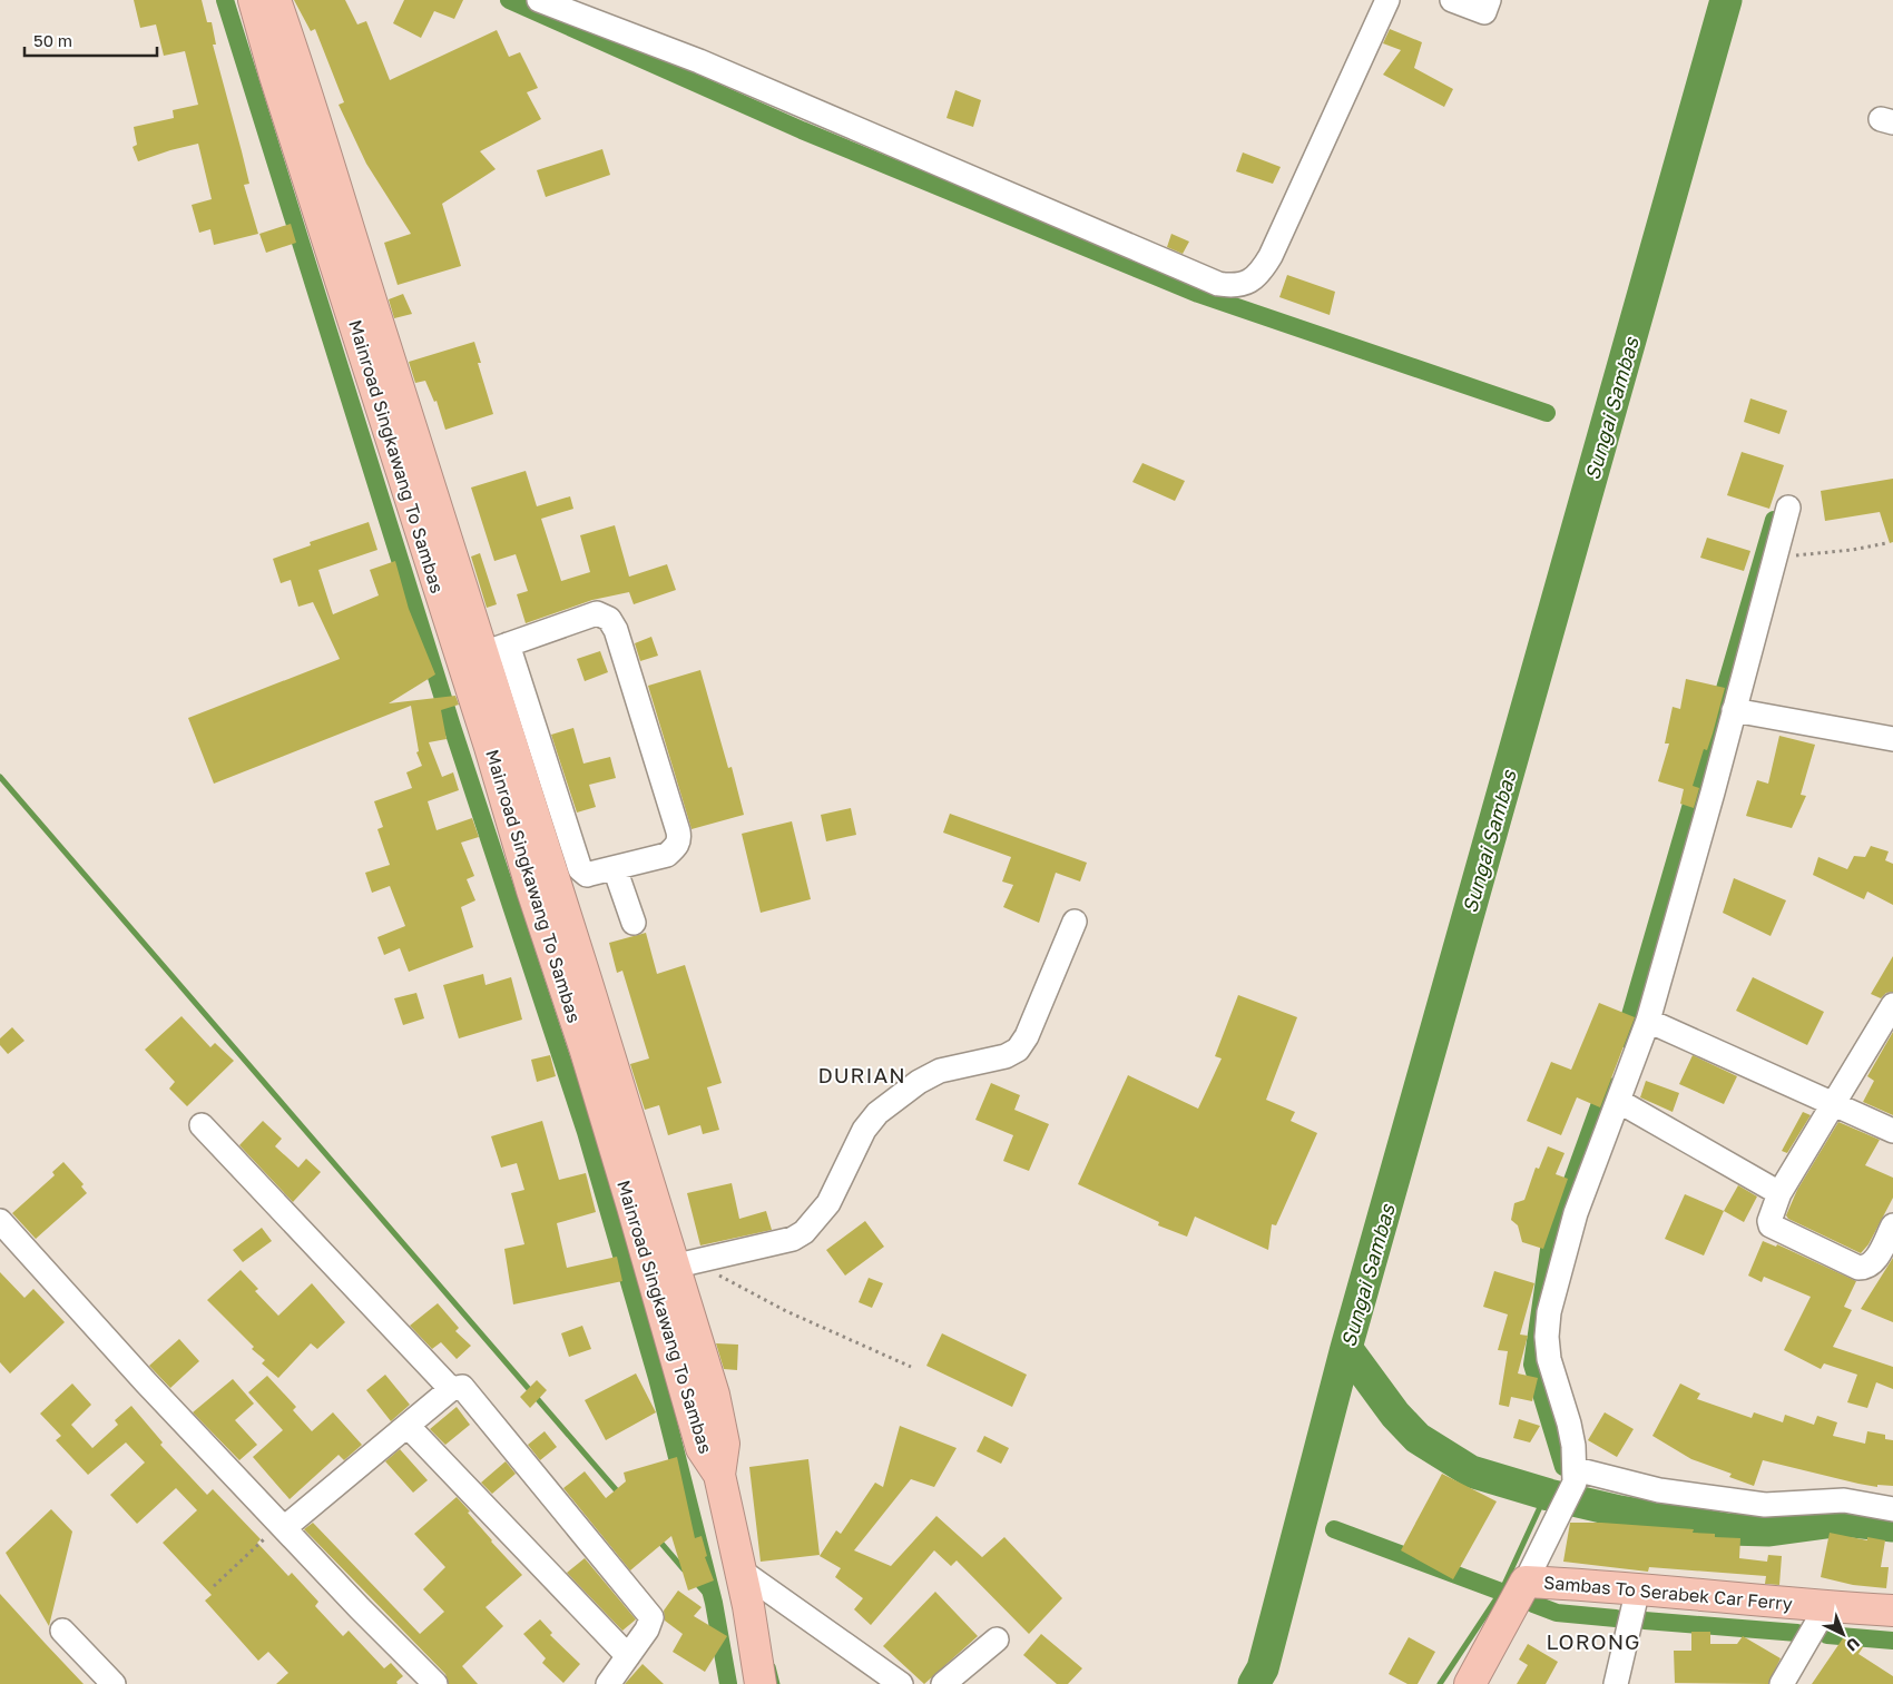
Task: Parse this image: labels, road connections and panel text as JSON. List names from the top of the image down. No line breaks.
{"streets":{"highway":["Mainroad Singkawang To Sambas","Sambas To Serabek Car Ferry"]},"districts":["DURIAN","LORONG"],"water":["Sungai Sambas"],"scale_bar":"50 m","north":"bottom right"}
